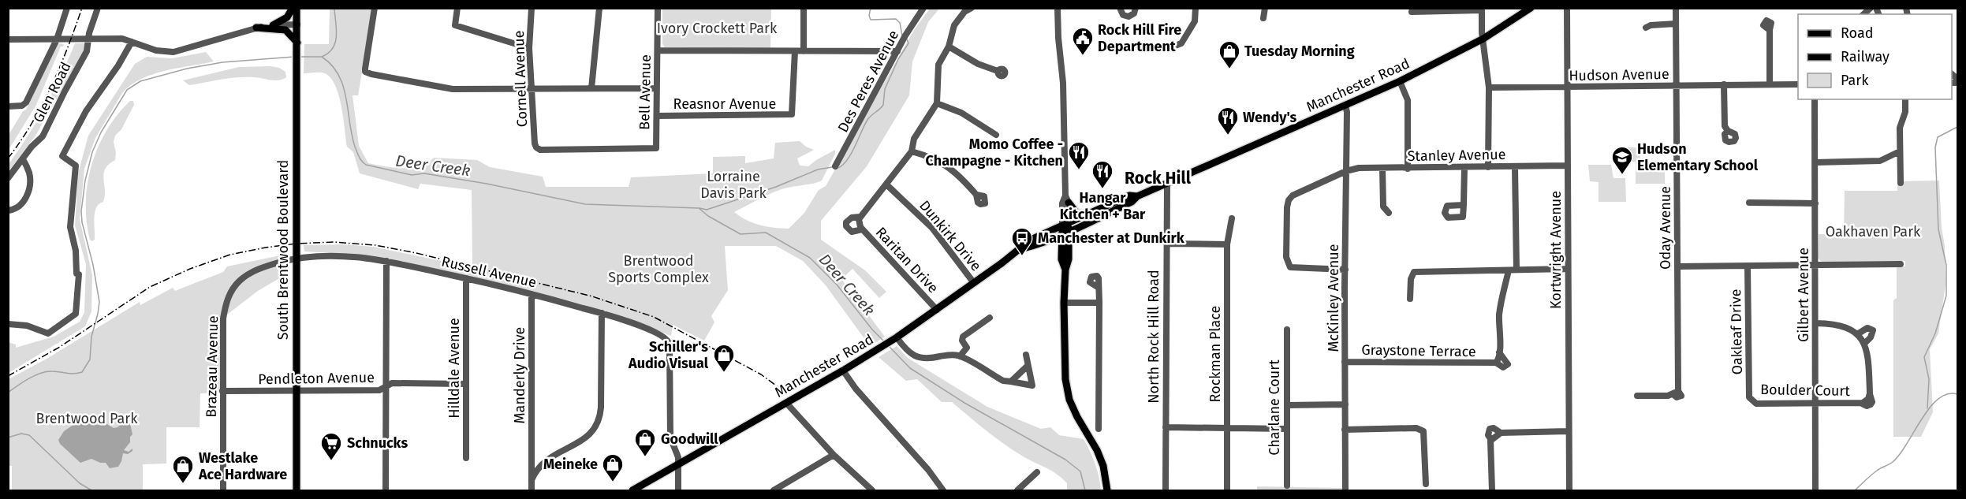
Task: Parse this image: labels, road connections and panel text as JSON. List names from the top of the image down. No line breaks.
{"streets":{"main road":["Manchester Road","South Brentwood Boulevard"],"street":["Hudson Avenue","Cornell Avenue","Des Peres Avenue","Glen Road","Bell Avenue","Reasnor Avenue","Stanley Avenue","Oday Avenue","Dunkirk Drive","Kortwright Avenue","Raritan Drive","Russell Avenue","Gilbert Avenue","McKinley Avenue","Oakleaf Drive","North Rock Hill Road","Graystone Terrace","Rockman Place","Brazeau Avenue","Hilldale Avenue","Manderly Drive","Pendleton Avenue","Boulder Court","Charlane Court"]},"crossings":[["Hudson Avenue","Oday Avenue"],["Hudson Avenue","Kortwright Avenue"],["Cornell Avenue","Bell Avenue"],["Manchester Road","Dunkirk Drive"],["Manchester Road","Raritan Drive"],["Manchester Road","Russell Avenue"],["Manchester Road","McKinley Avenue"],["Manchester Road","North Rock Hill Road"],["Bell Avenue","Reasnor Avenue"],["Stanley Avenue","Kortwright Avenue"],["Stanley Avenue","McKinley Avenue"],["South Brentwood Boulevard","Russell Avenue"],["South Brentwood Boulevard","Brazeau Avenue"],["South Brentwood Boulevard","Pendleton Avenue"],["Russell Avenue","Brazeau Avenue"],["Russell Avenue","Hilldale Avenue"],["Russell Avenue","Manderly Drive"],["Gilbert Avenue","Boulder Court"],["McKinley Avenue","Graystone Terrace"],["Oakleaf Drive","Boulder Court"],["Brazeau Avenue","Pendleton Avenue"],["Hilldale Avenue","Pendleton Avenue"]],"districts":["Rock Hill"],"water":["Deer Creek"],"parks":["Ivory Crockett Park","Lorraine Davis Park","Oakhaven Park","Brentwood Sports Complex","Brentwood Park"],"places":{"public building":["Rock Hill Fire Department"],"shop":["Tuesday Morning","Schiller's Audio Visual","Goodwill","Meineke","Westlake Ace Hardware"],"restaurant":["Wendy's","Momo Coffee - Champagne - Kitchen","Hangar Kitchen + Bar"],"school or university":["Hudson Elementary School"],"bus stop":["Manchester at Dunkirk"],"supermarket":["Schnucks"]},"legend":["Road","Railway","Park"]}
